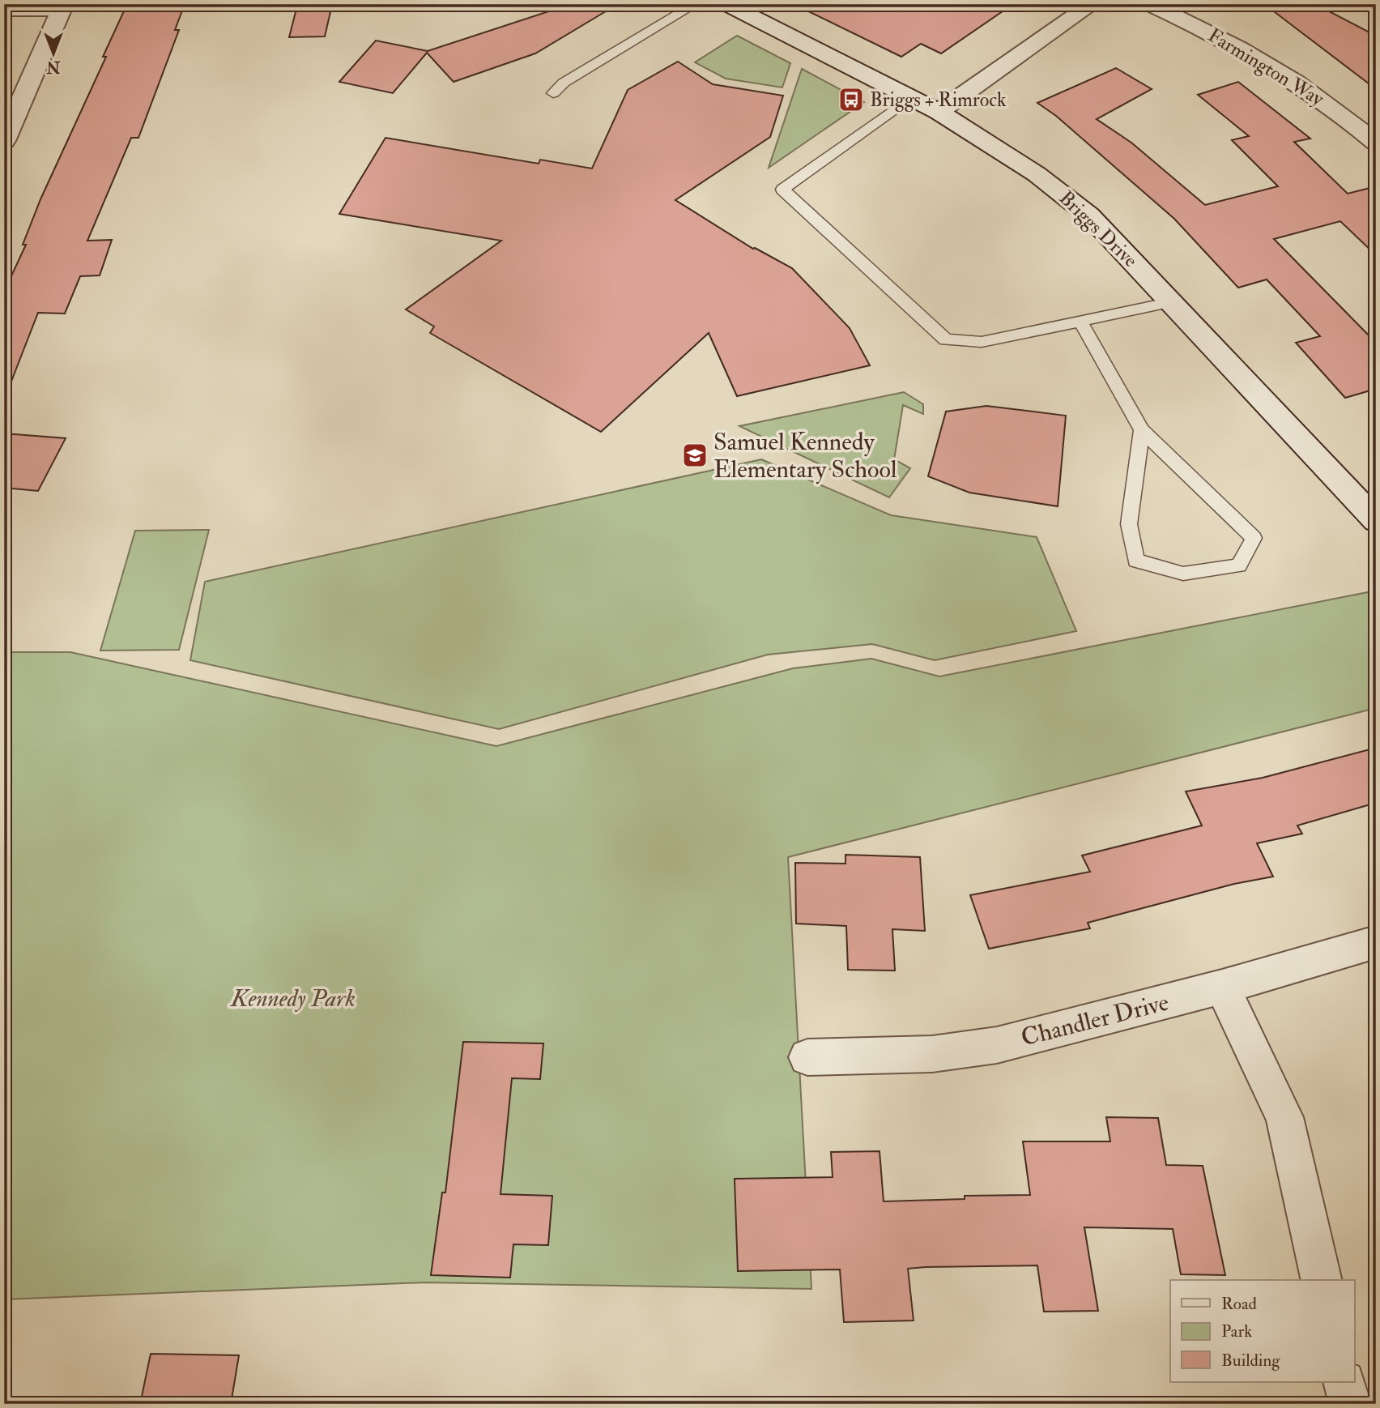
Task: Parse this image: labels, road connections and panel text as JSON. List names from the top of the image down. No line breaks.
{"streets":{"street":["Farmington Way","Briggs Drive","Chandler Drive"]},"parks":["Kennedy Park"],"places":{"bus stop":["Briggs + Rimrock"],"school or university":["Samuel Kennedy Elementary School"]},"legend":["Road","Park","Building"],"north":"bottom"}
